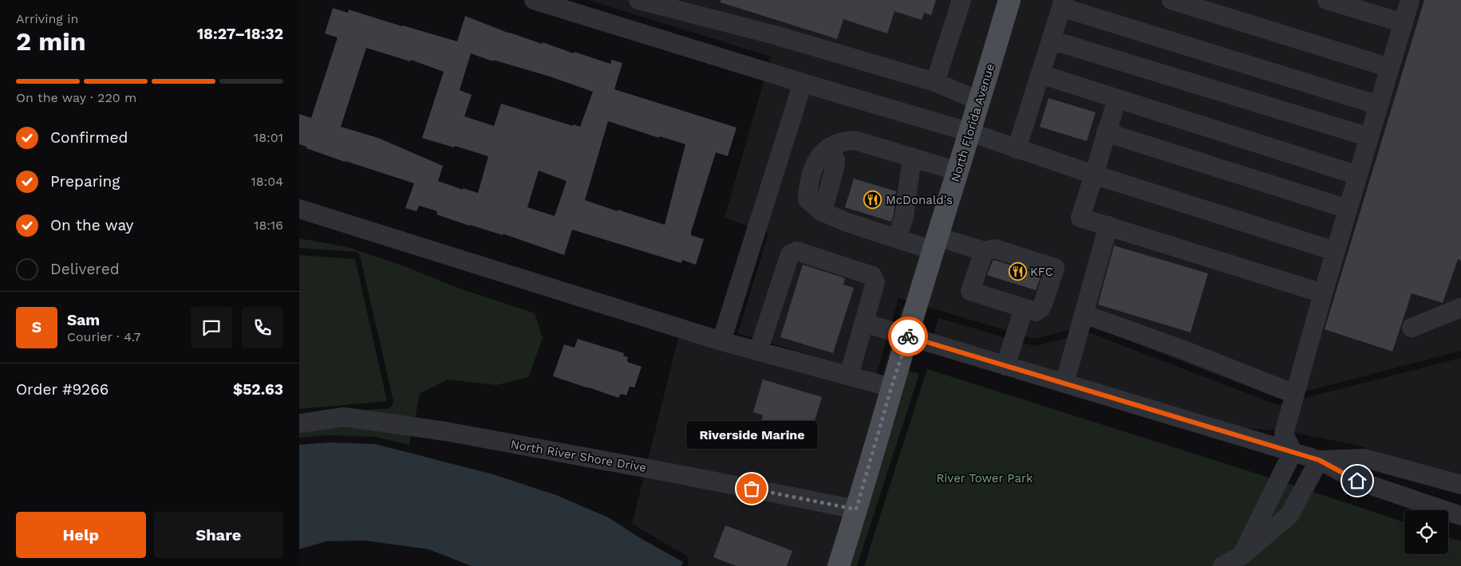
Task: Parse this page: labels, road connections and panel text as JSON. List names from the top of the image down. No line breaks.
{"streets":{"main road":["North Florida Avenue"],"street":["North River Shore Drive"]},"crossings":[["North Florida Avenue","North River Shore Drive"]],"parks":["River Tower Park"],"places":{"restaurant":["McDonald's","KFC"],"other":["Riverside Marine"]},"page":{"heading":["2 min","Arriving in","18:27–18:32"],"panel":["Sam","Courier · 4.7","Order #9266","$52.63"],"bar":"On the way · 220 m","list":[["Confirmed","18:01"],["Preparing","18:04"],["On the way","18:16"],"Delivered"],"round":"S","bubble":"Riverside Marine","buttons":["Help","Share"]}}
